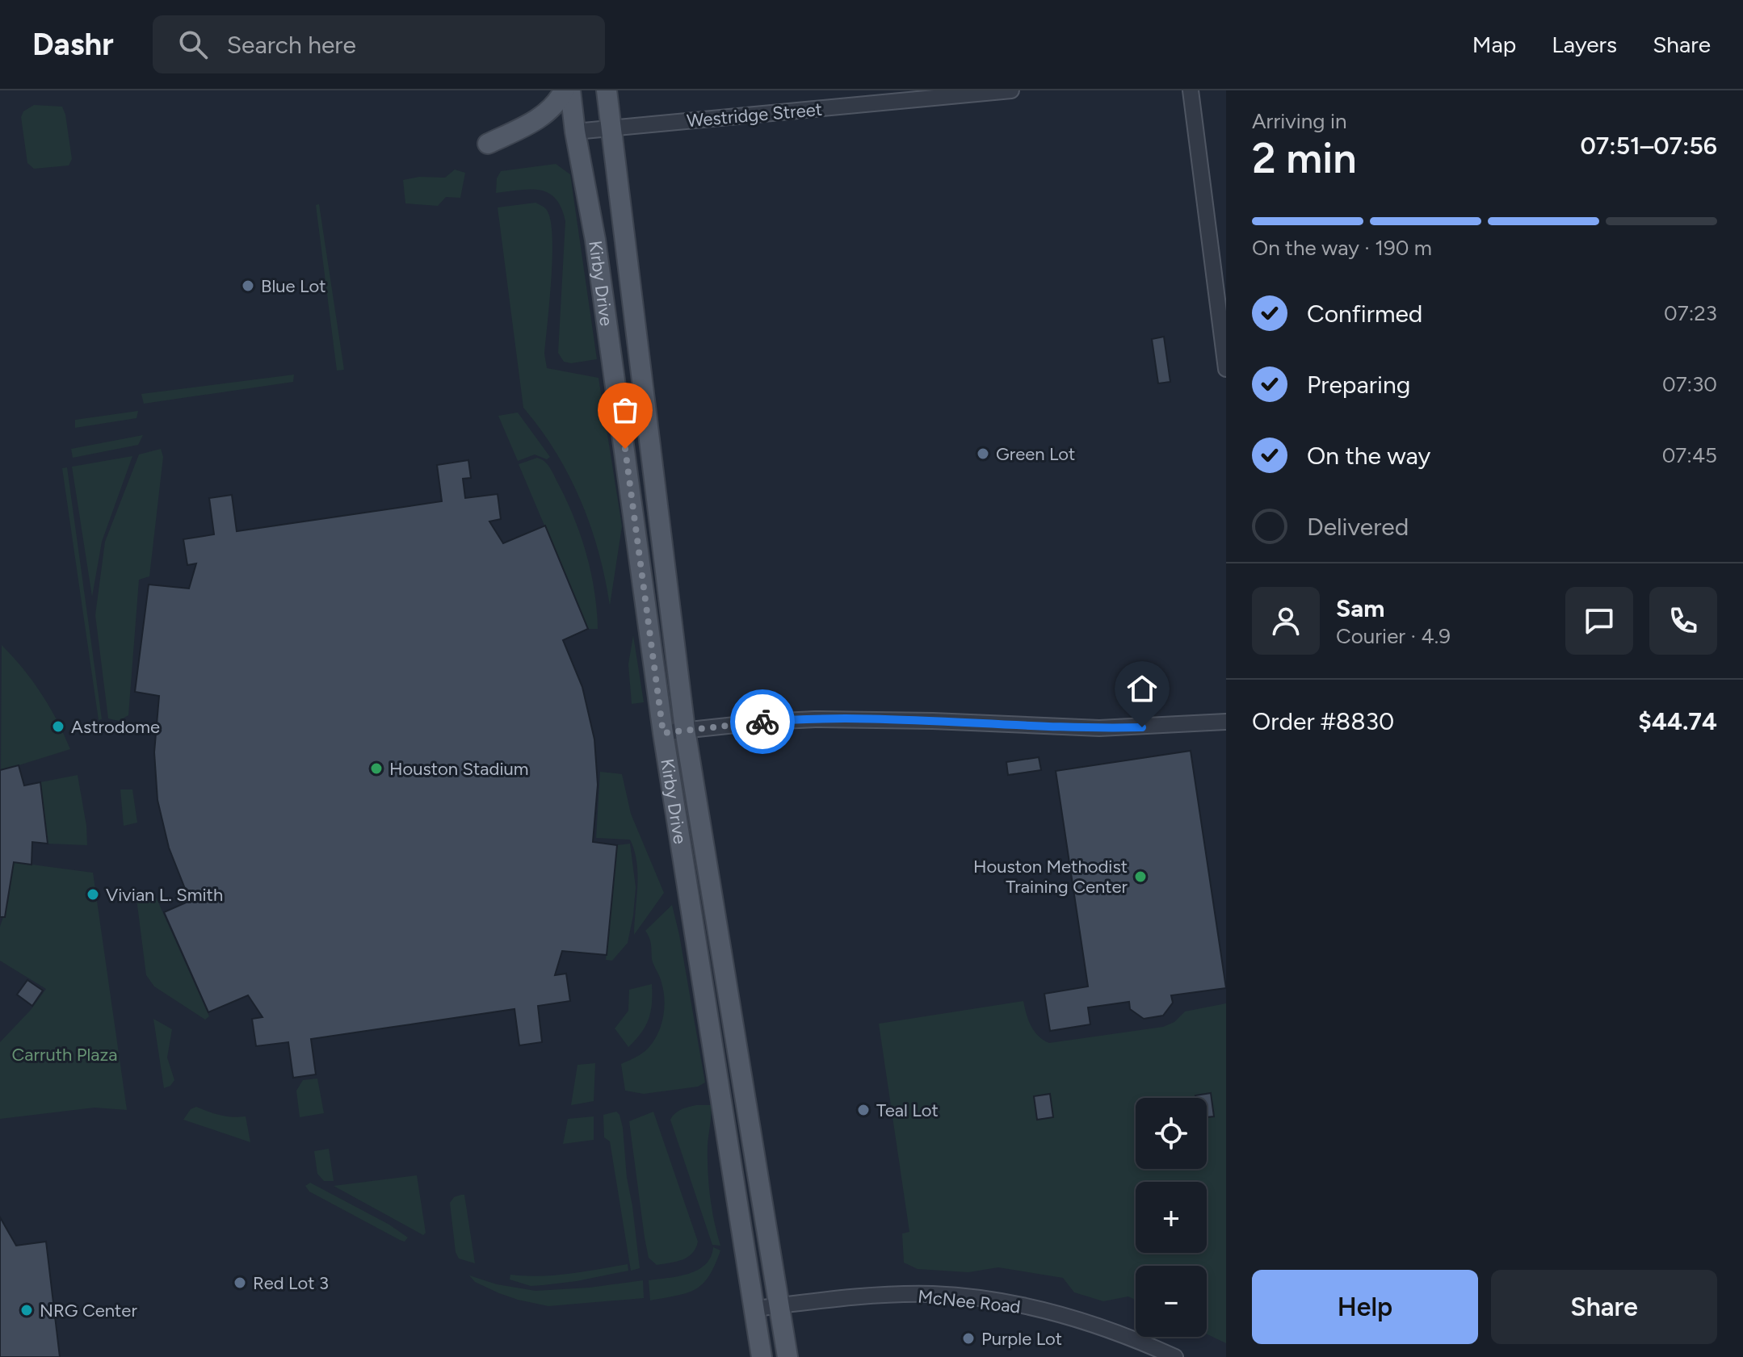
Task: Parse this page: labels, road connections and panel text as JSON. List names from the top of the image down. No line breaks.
{"streets":{"main road":["Kirby Drive"],"street":["Westridge Street","McNee Road"]},"crossings":[["Westridge Street","Kirby Drive"],["Kirby Drive","McNee Road"]],"parks":["Carruth Plaza"],"places":["Blue Lot","Green Lot","Astrodome","Houston Stadium","Houston Methodist Training Center","Vivian L. Smith","Teal Lot","Red Lot 3","NRG Center","Purple Lot"],"page":{"header":"Dashr","search":"Search here","nav":["Map","Layers","Share"],"heading":["2 min","Arriving in","07:51–07:56"],"panel":["Sam","Courier · 4.9","Order #8830","$44.74"],"bar":"On the way · 190 m","list":[["Confirmed","07:23"],["Preparing","07:30"],["On the way","07:45"],"Delivered"],"map_buttons":["+","−"],"buttons":["Help","Share"]}}
